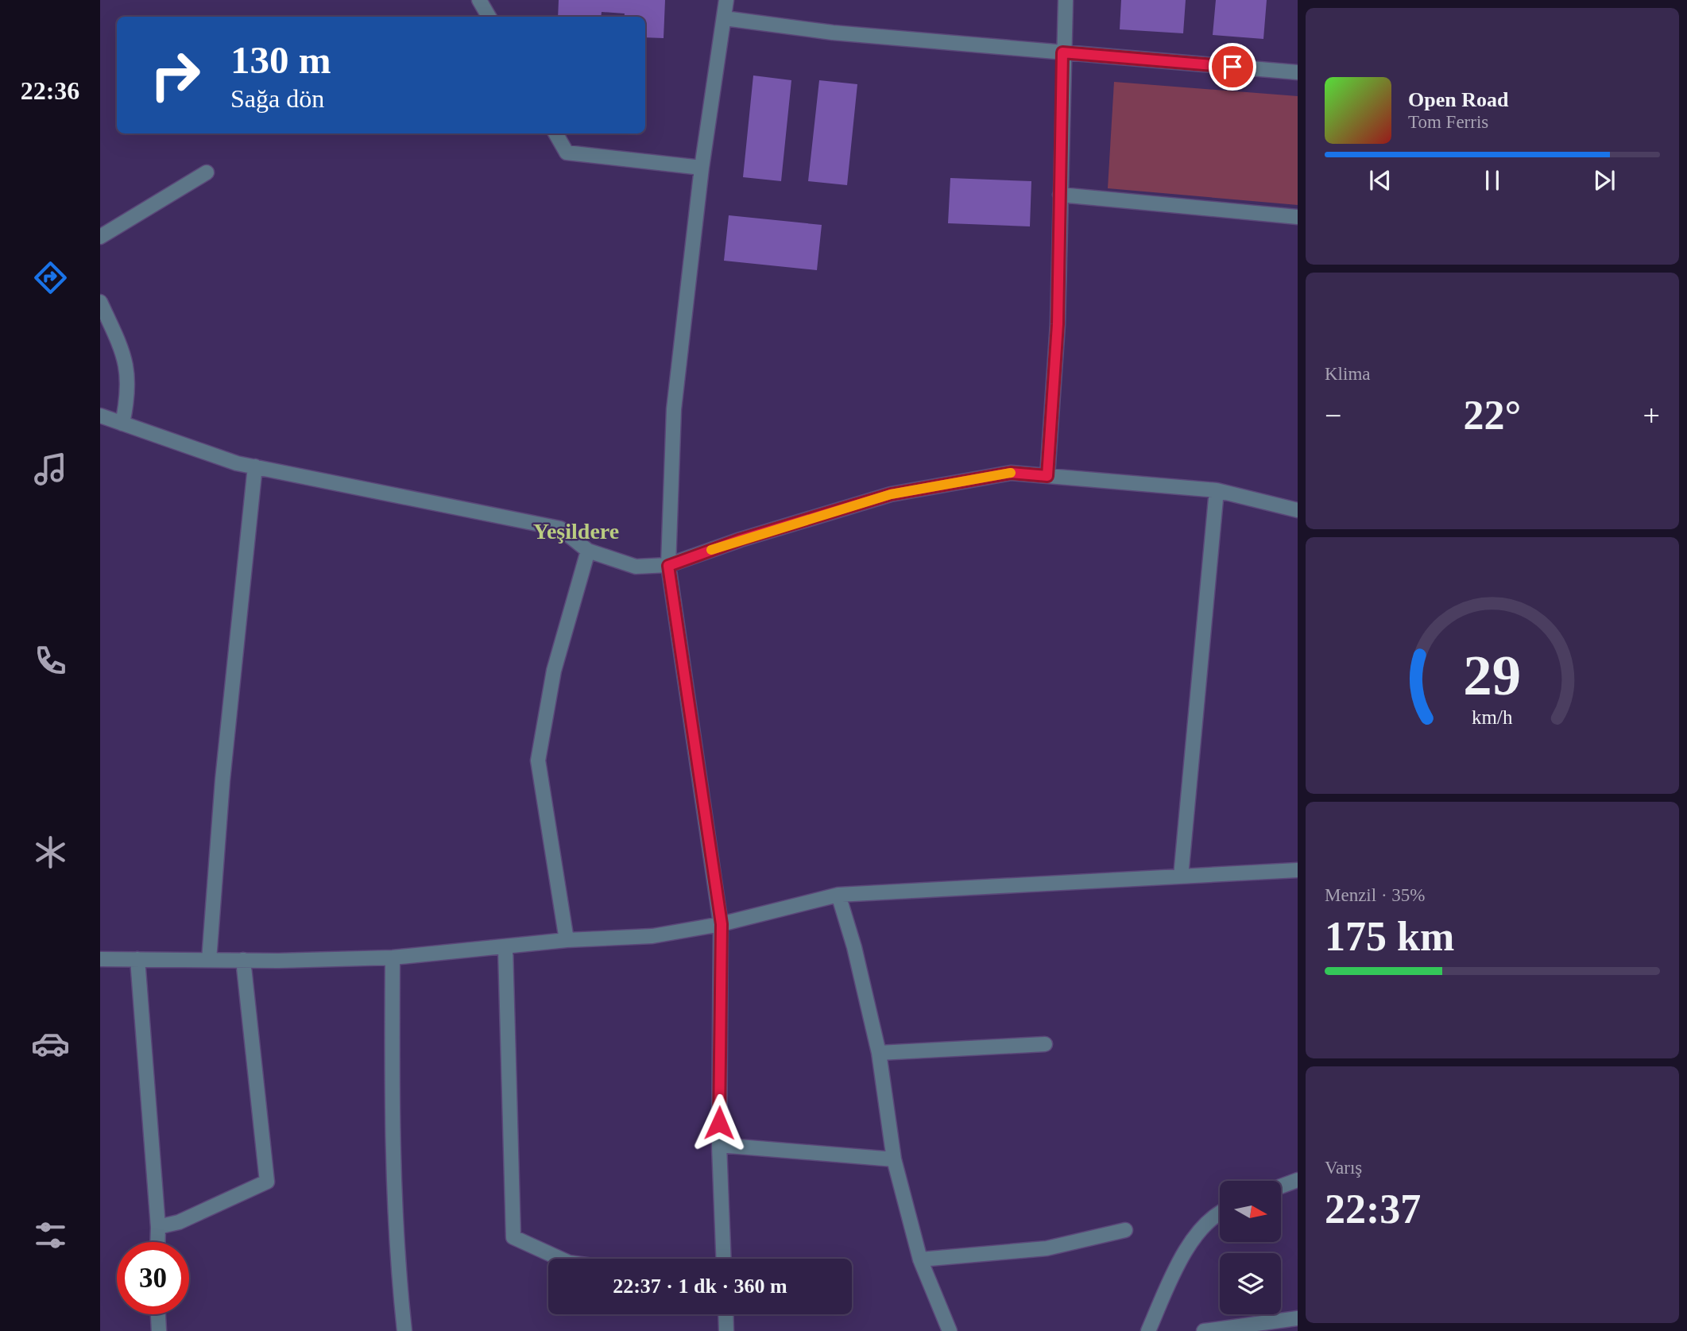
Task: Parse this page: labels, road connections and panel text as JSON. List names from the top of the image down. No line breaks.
{"districts":["Yeşildere"],"north":"right","page":{"tabs":"22:36","turn":["130 m","Sağa dön"],"song":["Open Road","Tom Ferris"],"tile":["Klima",["Menzil · 35%","175 km"],["Varış","22:37"]],"heat":["−","22°","+"],"limit":"30","trip":"22:37 · 1 dk · 360 m","gauge":["29","km/h"]}}
